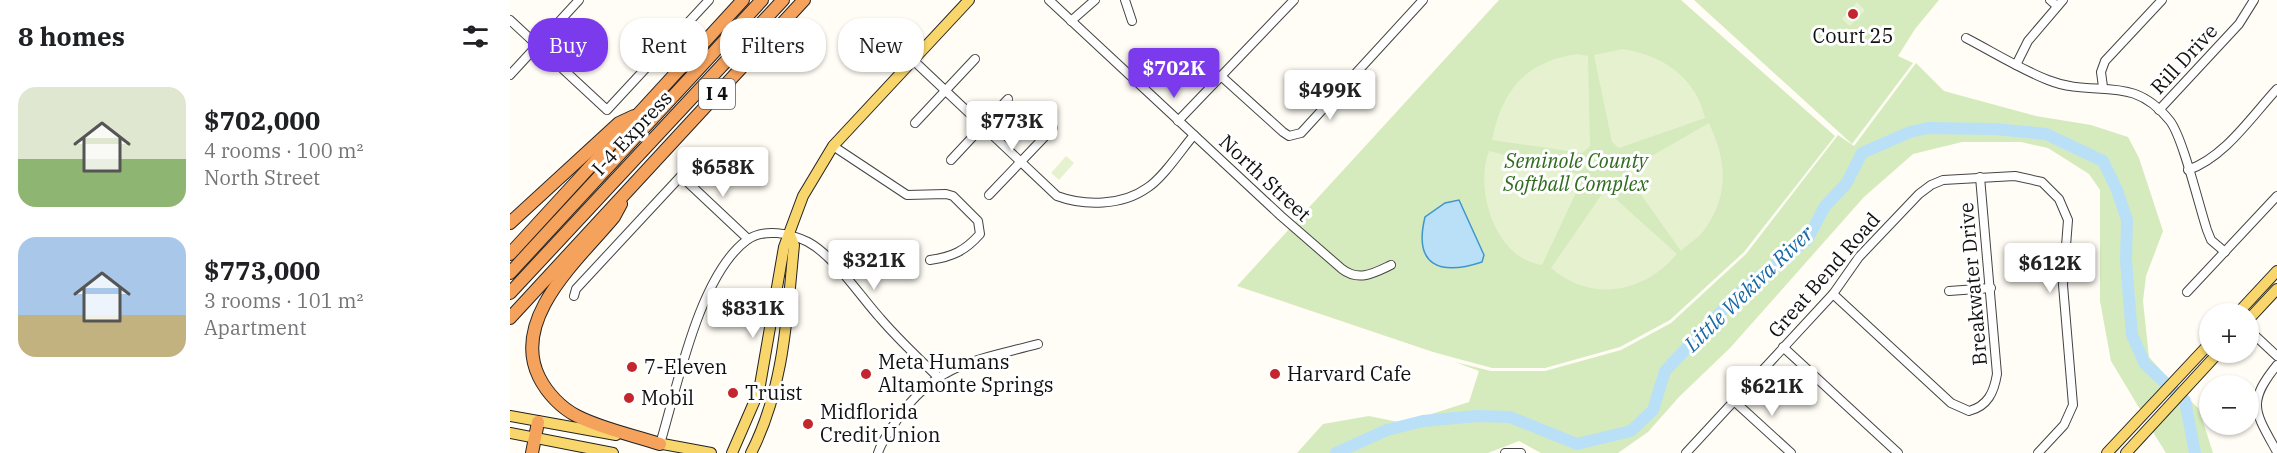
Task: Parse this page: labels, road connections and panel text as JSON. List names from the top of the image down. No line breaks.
{"streets":{"highway":["I 4","I-4 Express"],"street":["Rill Drive","North Street","Great Bend Road","Breakwater Drive"]},"crossings":[["Great Bend Road","Breakwater Drive"]],"water":["Little Wekiva River"],"parks":["Seminole County Softball Complex"],"places":["Court 25","7-Eleven","Meta Humans Altamonte Springs","Harvard Cafe","Truist","Mobil","Midflorida Credit Union"],"page":{"heading":"8 homes","chip":["Buy","Rent","Filters","New"],"price":["$702K","$499K","$773K","$658K","$321K","$612K","$831K","$621K"],"list":[{"name":"$702,000","note":"4 rooms · 100 m² · North Street"},{"name":"$773,000","note":"3 rooms · 101 m² · Apartment"}],"map_buttons":["+","−"]}}
